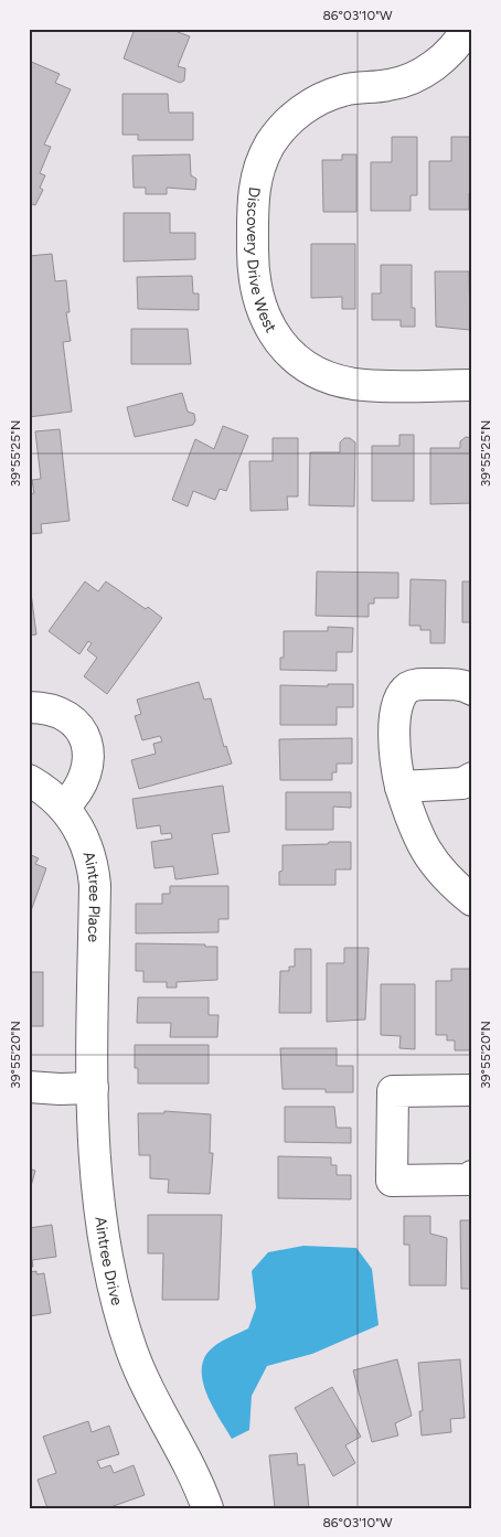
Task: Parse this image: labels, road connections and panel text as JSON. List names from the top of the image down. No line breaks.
{"streets":{"street":["Discovery Drive West","Aintree Place","Aintree Drive"]},"crossings":[["Aintree Place","Aintree Drive"]],"coordinates":["86°03'10\"W","39°55'25\"N","39°55'20\"N"]}
